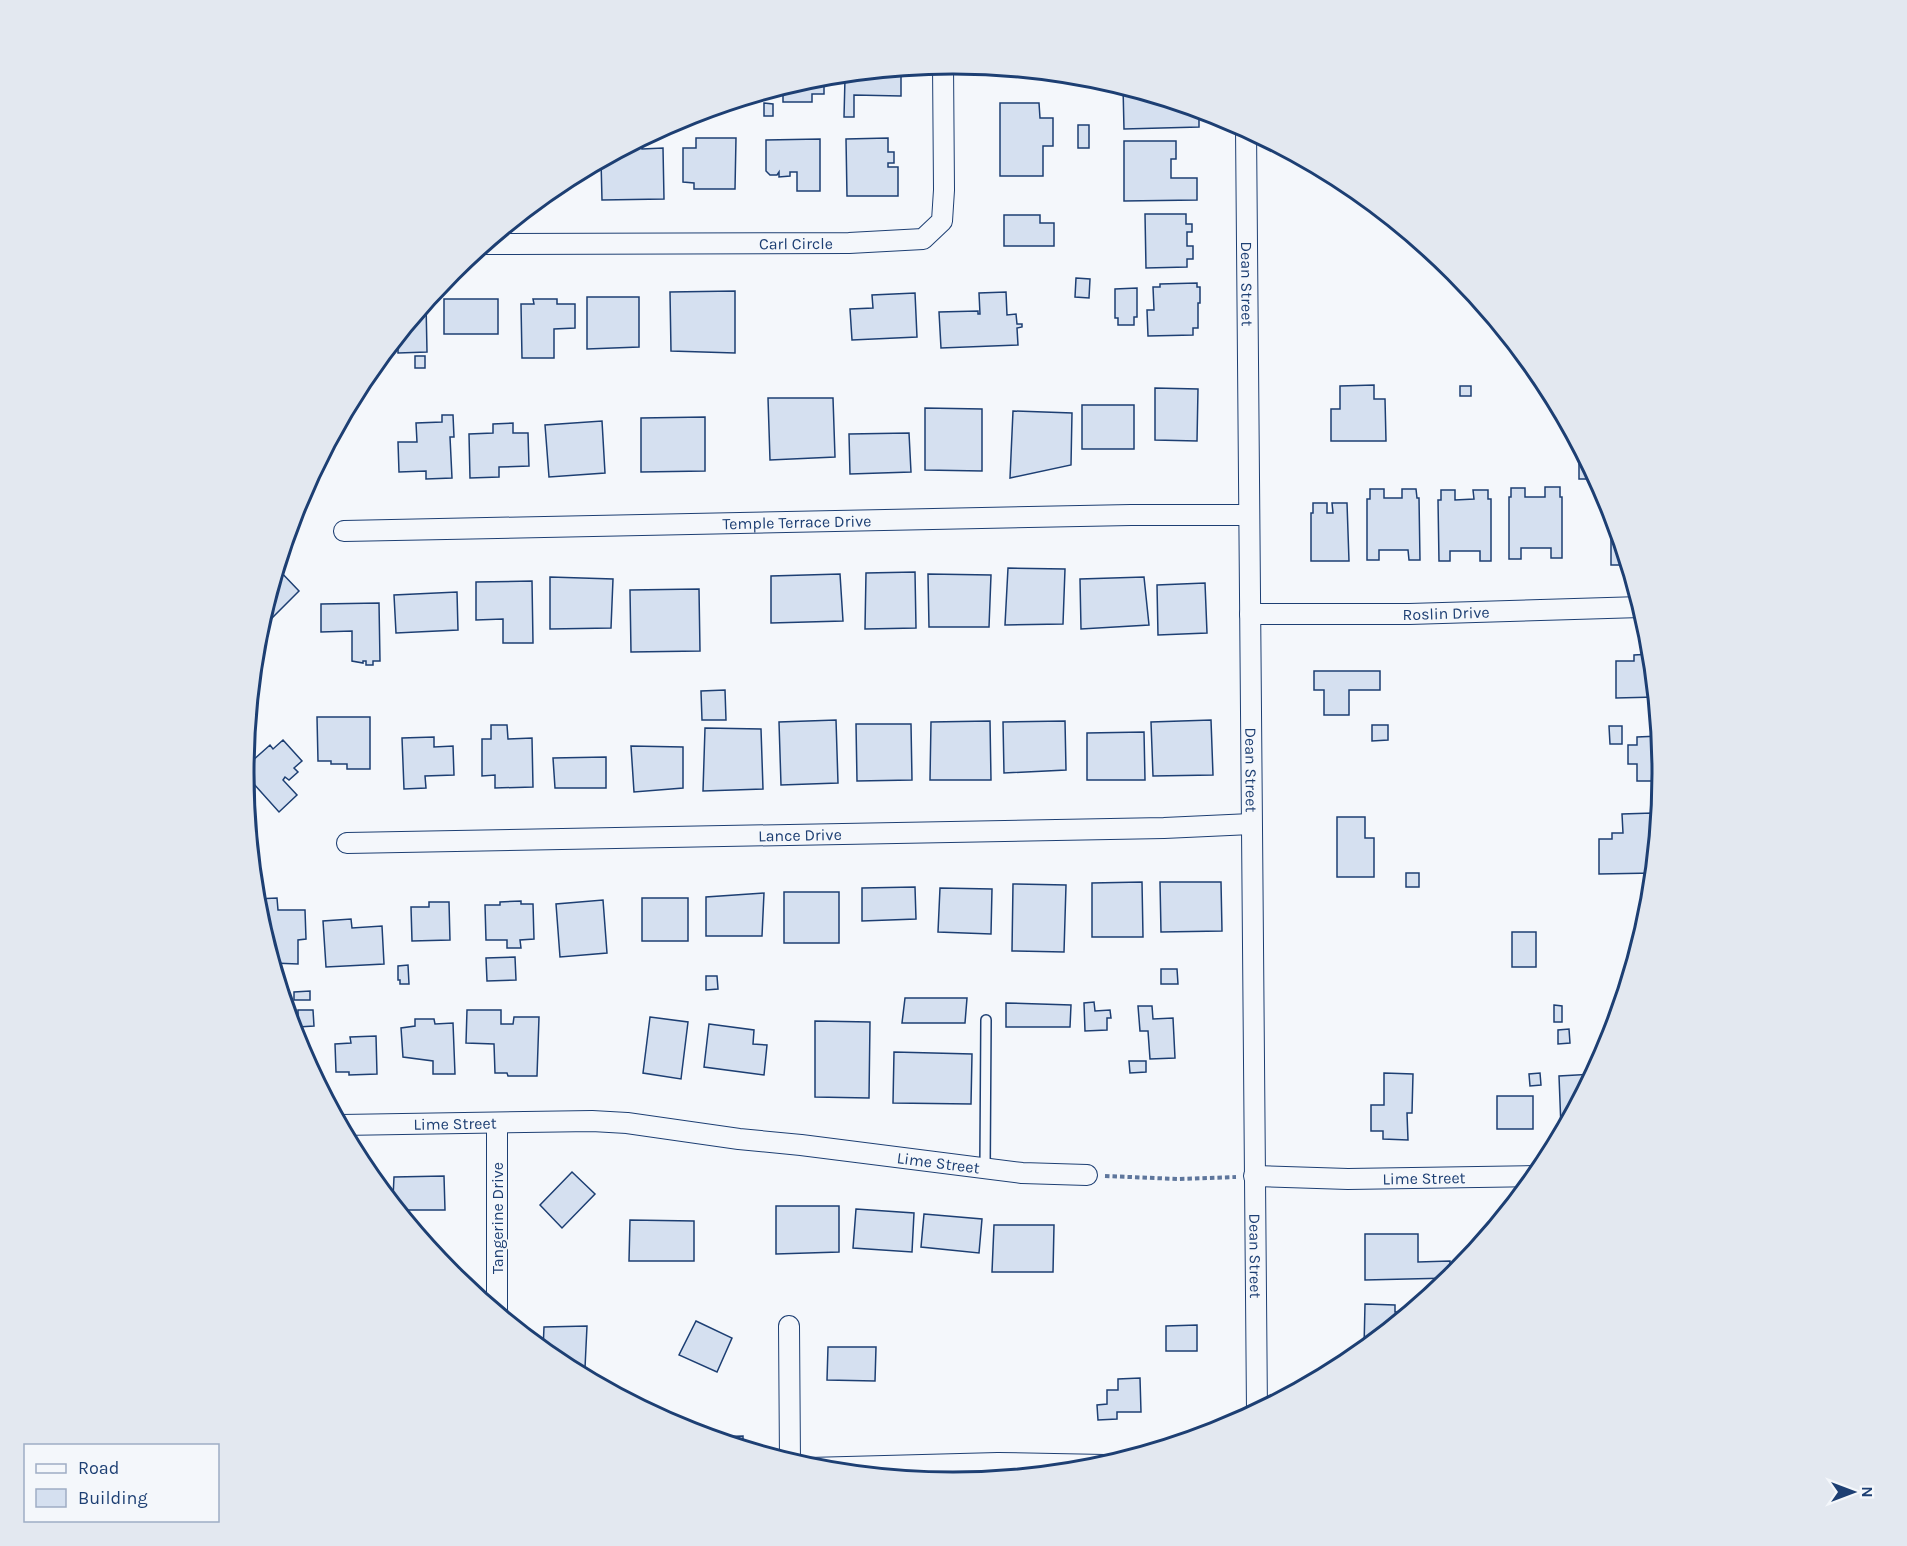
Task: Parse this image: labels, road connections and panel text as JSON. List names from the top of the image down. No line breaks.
{"streets":{"street":["Carl Circle","Dean Street","Temple Terrace Drive","Roslin Drive","Lance Drive","Lime Street","Tangerine Drive"]},"crossings":[["Dean Street","Temple Terrace Drive"],["Dean Street","Roslin Drive"],["Dean Street","Lance Drive"],["Dean Street","Lime Street"],["Lime Street","Tangerine Drive"]],"legend":["Road","Building"],"north":"right"}
